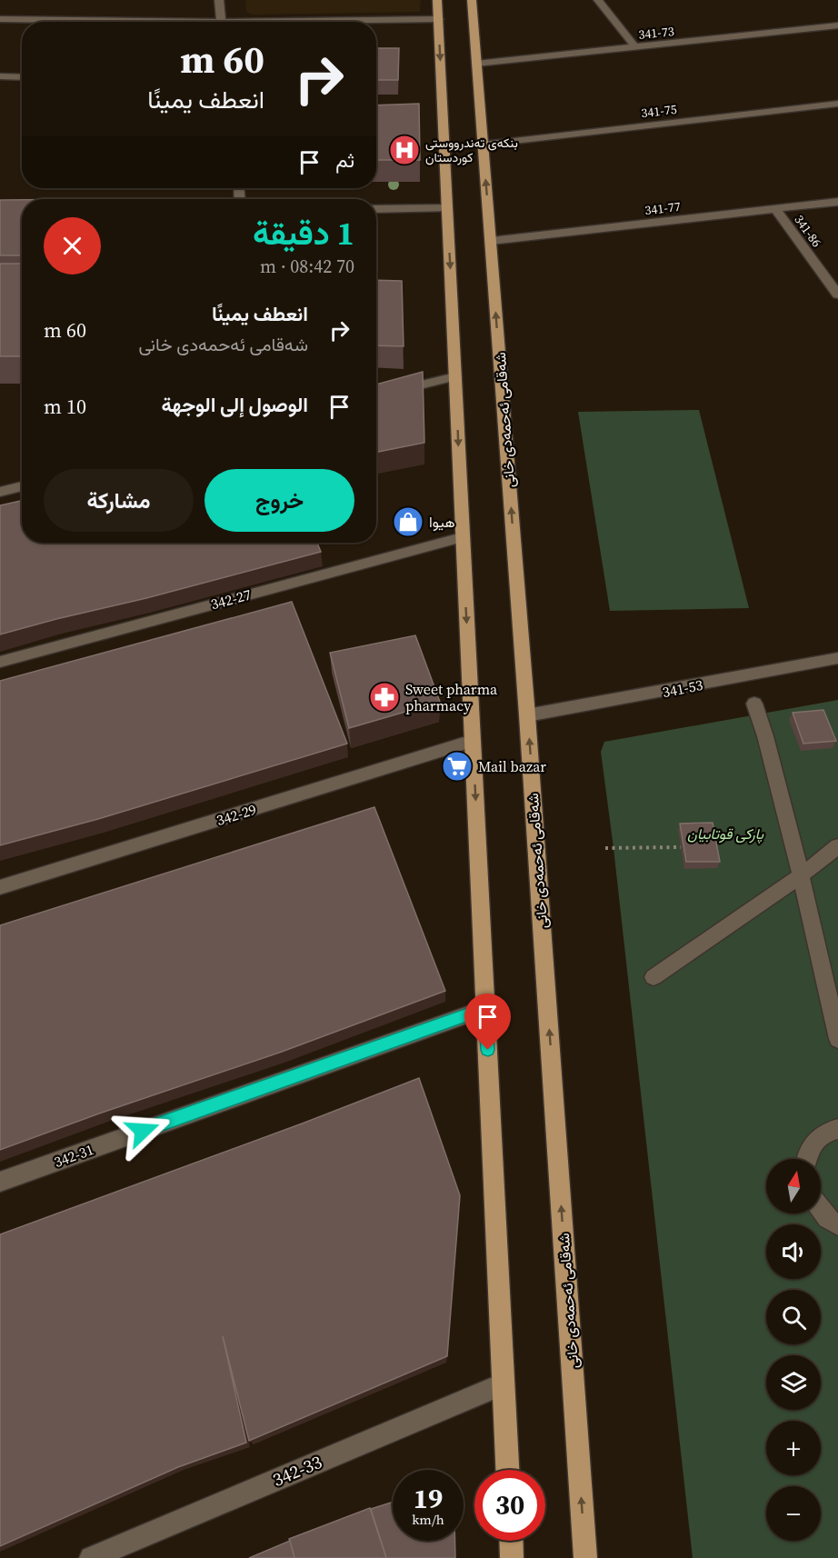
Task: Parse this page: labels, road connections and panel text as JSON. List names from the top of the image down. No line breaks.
{"streets":{"main road":["شەقامی ئەحمەدی خانی"],"street":["341-73","341-75","341-77","341-86","342-27","341-53","342-29","342-31","342-33"]},"crossings":[["341-73","شەقامی ئەحمەدی خانی"],["341-75","شەقامی ئەحمەدی خانی"],["341-77","341-86"],["341-77","شەقامی ئەحمەدی خانی"],["شەقامی ئەحمەدی خانی","341-53"]],"parks":["پارکی قوتابیان"],"places":{"hospital":["بنکەی تەندرووستی کوردستان"],"shop":["هيوا"],"pharmacy":["Sweet pharma pharmacy"],"supermarket":["Mail bazar"]},"north":"top","page":{"turn":["60 m","انعطف يمينًا"],"then":"ثم","heading":["1 دقيقة","70 m · 08:42"],"list":[{"name":"انعطف يمينًا","note":"شەقامی ئەحمەدی خانی","value":"60 m"},{"name":"الوصول إلى الوجهة","value":"10 m"}],"buttons":["خروج","مشاركة"],"map_buttons":["+","−"],"speed":"19 km/h","limit":"30"}}
